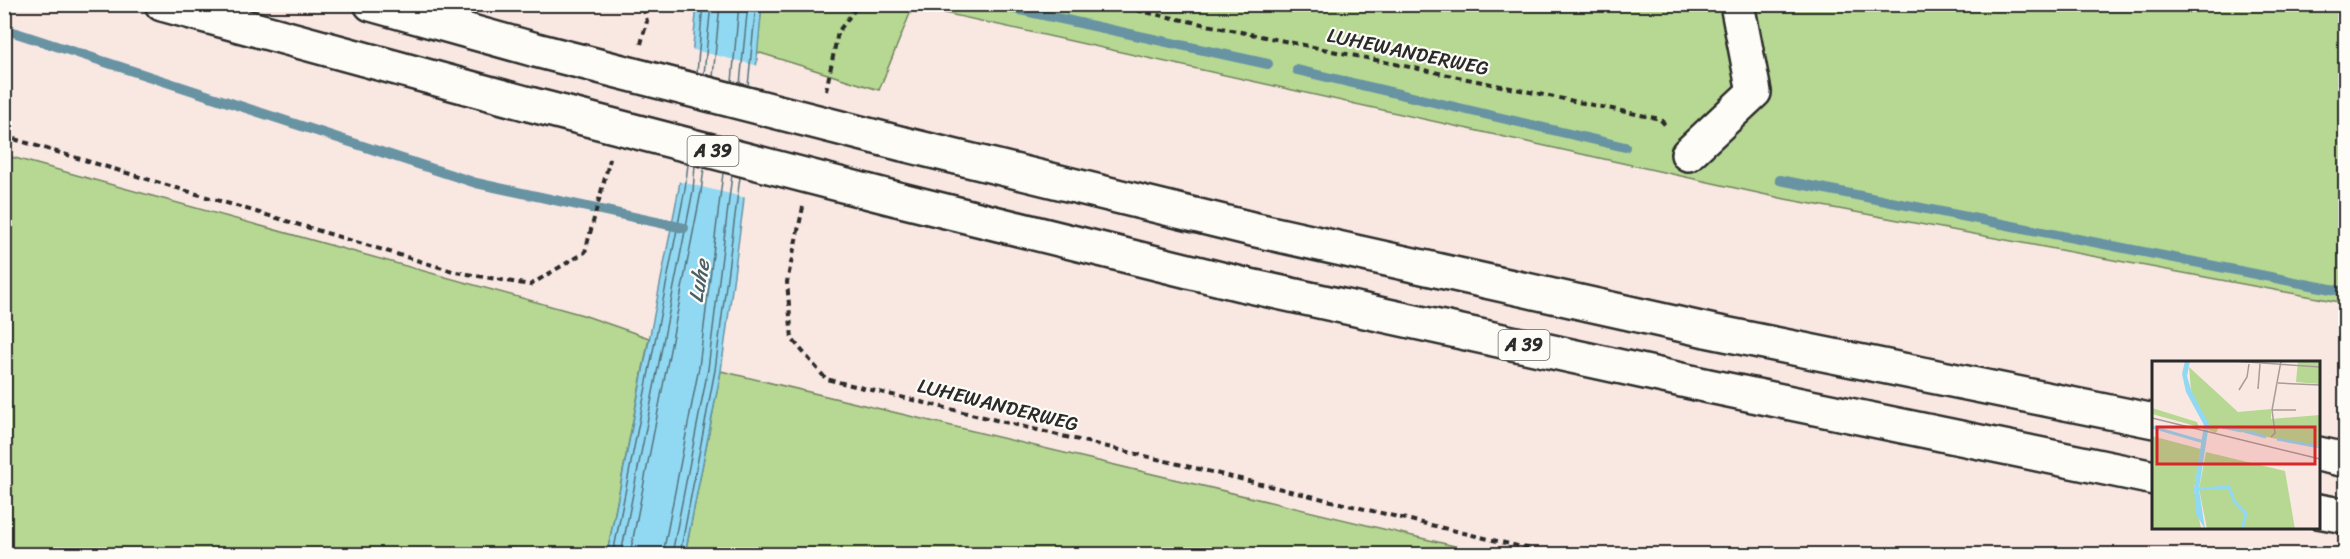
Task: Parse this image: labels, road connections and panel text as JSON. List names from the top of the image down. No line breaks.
{"streets":{"main road":["A 39"],"path":["LUHEWANDERWEG"]},"water":["Luhe"]}
